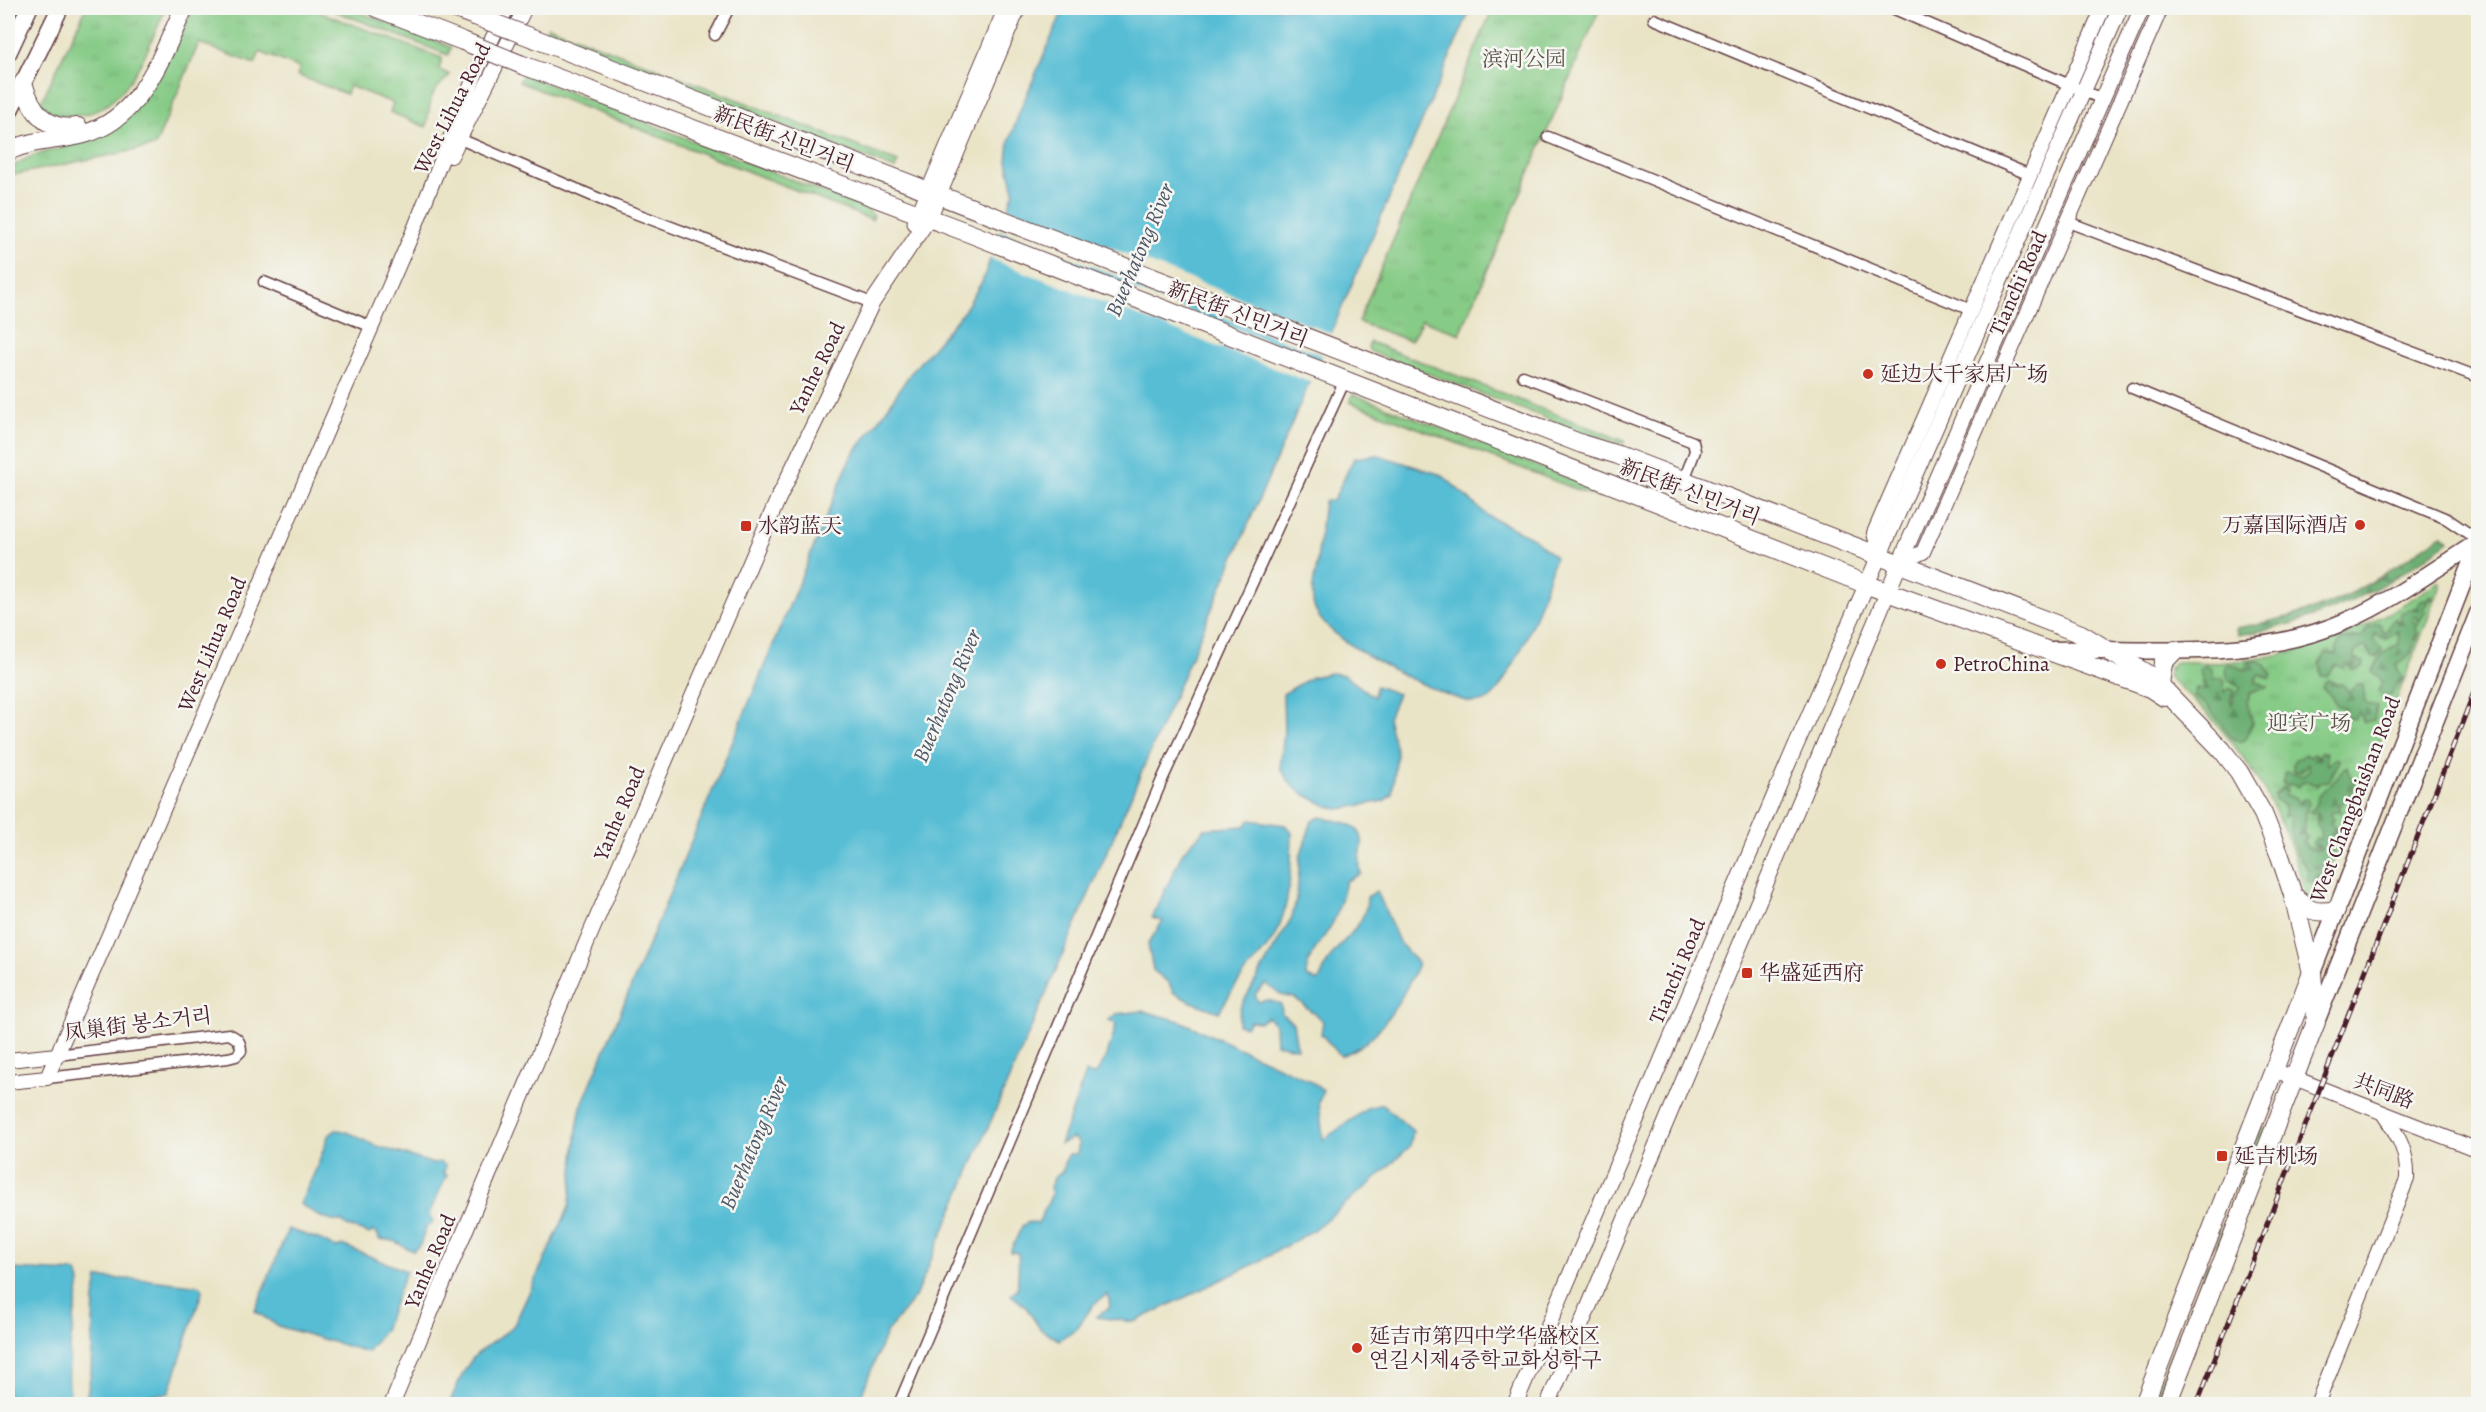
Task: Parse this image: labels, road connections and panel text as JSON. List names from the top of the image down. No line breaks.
{"streets":{"highway":["新民街 신민거리","West Changbaishan Road"],"main road":["Tianchi Road","Yanhe Road"],"street":["West Lihua Road","凤巢街 봉소거리","共同路"]},"crossings":[["West Lihua Road","凤巢街 봉소거리"],["新民街 신민거리","Tianchi Road"],["新民街 신민거리","Yanhe Road"],["新民街 신민거리","West Changbaishan Road"],["West Changbaishan Road","共同路"]],"water":["Buerhatong River"],"parks":["滨河公园","迎宾广场"],"places":{"other":["延边大千家居广场","万嘉国际酒店","PetroChina","延吉市第四中学华盛校区 연길시제4중학교화성학구"],"transit":["水韵蓝天","华盛延西府","延吉机场"]}}
